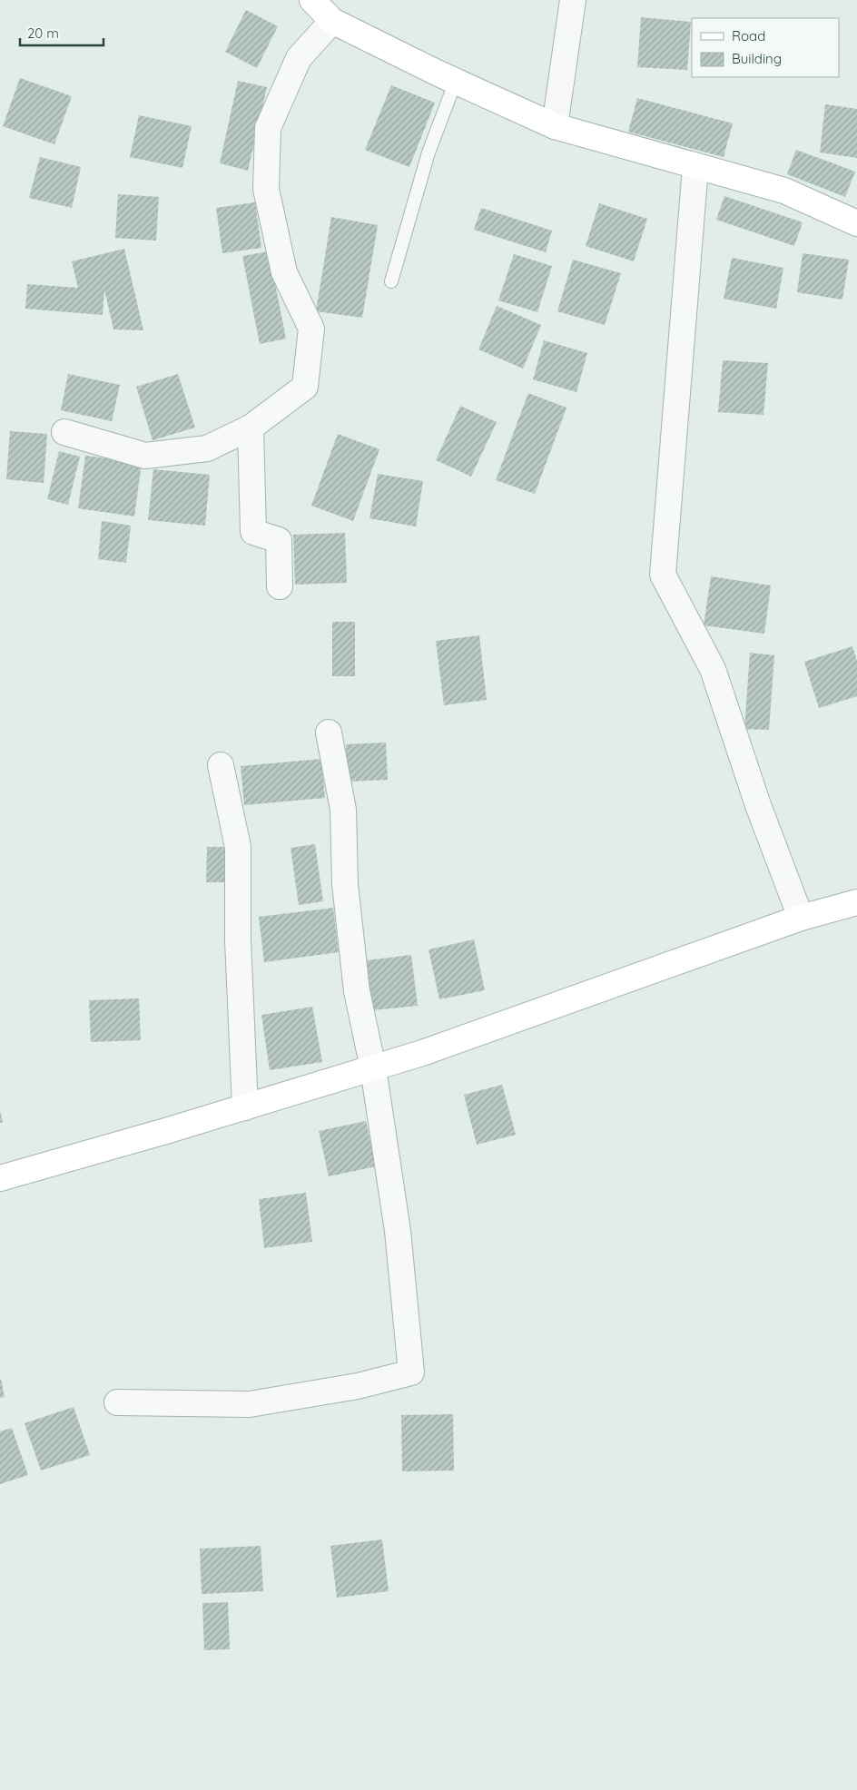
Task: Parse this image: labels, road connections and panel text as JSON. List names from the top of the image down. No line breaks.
{"legend":["Road","Building"],"scale_bar":"20 m"}
